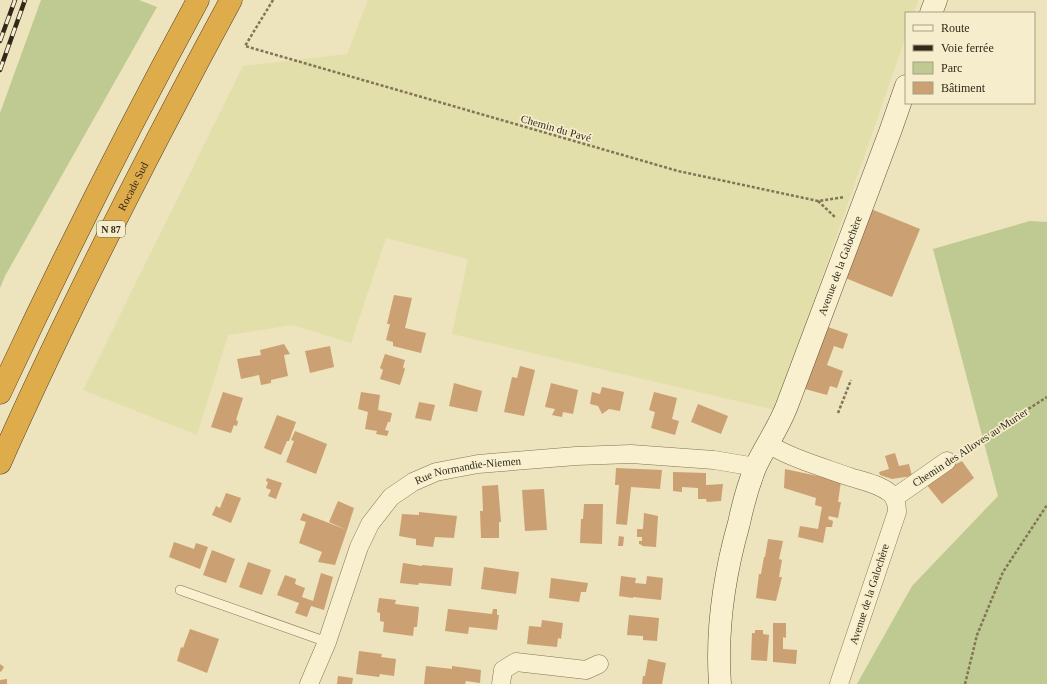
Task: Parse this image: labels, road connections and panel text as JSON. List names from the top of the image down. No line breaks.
{"streets":{"highway":["Rocade Sud","N 87"],"main road":["Avenue de la Galochère"],"street":["Chemin des Alloves au Murier","Rue Normandie-Niemen"],"path":["Chemin du Pavé"]},"crossings":[["Chemin du Pavé","Avenue de la Galochère"],["Avenue de la Galochère","Chemin des Alloves au Murier"],["Avenue de la Galochère","Rue Normandie-Niemen"]],"legend":["Route","Voie ferrée","Parc","Bâtiment"]}
